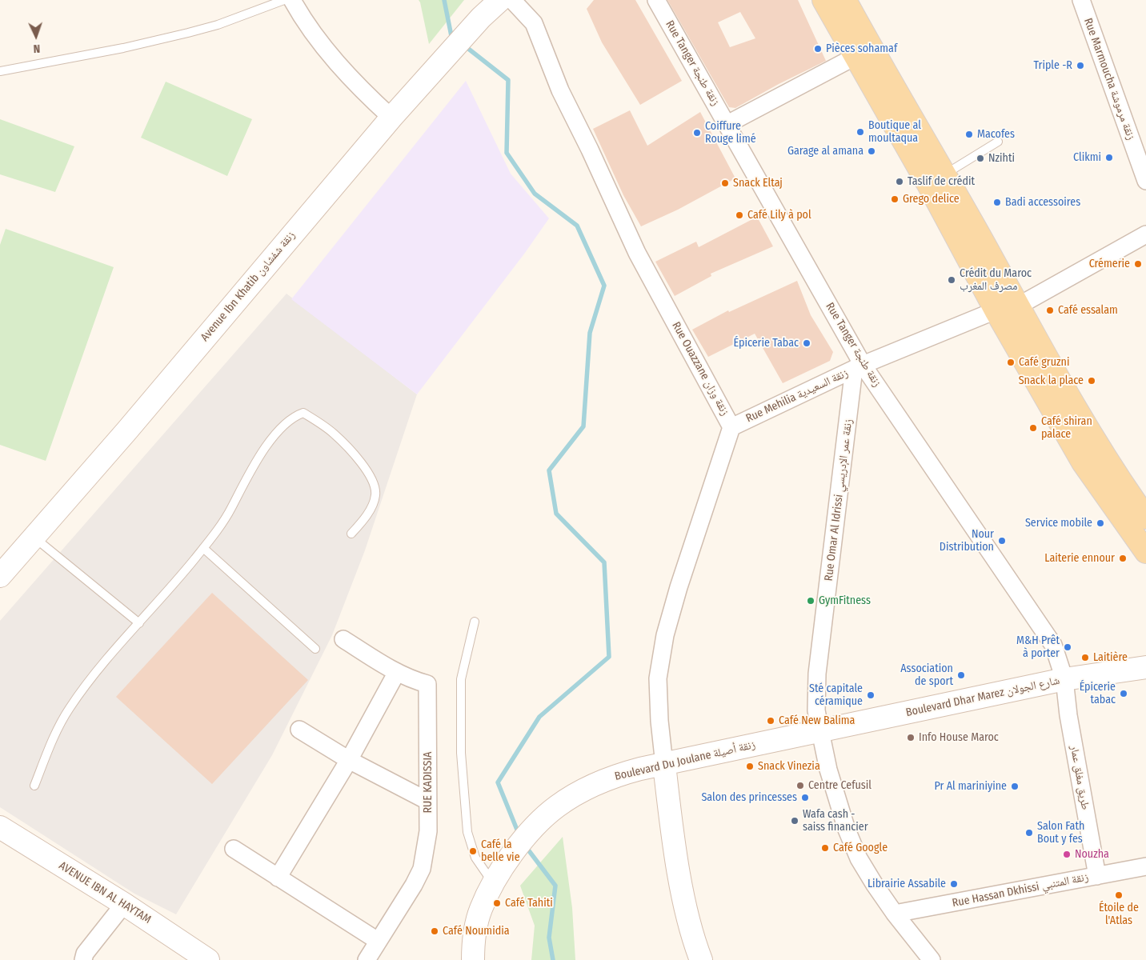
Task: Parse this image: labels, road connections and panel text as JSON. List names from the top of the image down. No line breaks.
{"streets":{"street":["Rue Tanger زنقة طنجة","Rue Marmoucha زنقة مرموشة","Avenue Ibn Khatib زنقة شفشاون","Rue Ouazzane زنقة وزان","Rue Mehilia زنقة السعيدية","Rue Omar Al Idrissi زنقة عمر الإدريسي","Boulevard Dhar Marez شارع الجولان","Boulevard Du Joulane زنقة أصيلة","طريق مغلق عمار","RUE KADISSIA","Rue Hassan Dkhissi زنقة المتنبي","AVENUE IBN AL HAYTAM"]},"crossings":[["Rue Tanger زنقة طنجة","Rue Mehilia زنقة السعيدية"],["Rue Tanger زنقة طنجة","Rue Omar Al Idrissi زنقة عمر الإدريسي"],["Rue Tanger زنقة طنجة","Boulevard Dhar Marez شارع الجولان"],["Rue Tanger زنقة طنجة","طريق مغلق عمار"],["Rue Ouazzane زنقة وزان","Rue Mehilia زنقة السعيدية"],["Rue Ouazzane زنقة وزان","Boulevard Du Joulane زنقة أصيلة"],["Rue Mehilia زنقة السعيدية","Rue Omar Al Idrissi زنقة عمر الإدريسي"],["Rue Omar Al Idrissi زنقة عمر الإدريسي","Boulevard Dhar Marez شارع الجولان"],["Rue Omar Al Idrissi زنقة عمر الإدريسي","Boulevard Du Joulane زنقة أصيلة"],["Rue Omar Al Idrissi زنقة عمر الإدريسي","Rue Hassan Dkhissi زنقة المتنبي"],["Boulevard Dhar Marez شارع الجولان","Boulevard Du Joulane زنقة أصيلة"],["Boulevard Dhar Marez شارع الجولان","طريق مغلق عمار"],["طريق مغلق عمار","Rue Hassan Dkhissi زنقة المتنبي"]],"places":["Pièces sohamaf","Triple -R","Boutique al moultaqua","Coiffure Rouge limé","Macofes","Garage al amana","Clikmi","Nzihti","Taslif de crédit","Snack Eltaj","Grego delice","Badi accessoires","Café Lily à pol","Crémerie","Crédit du Maroc مصرف المغرب","Café essalam","Épicerie Tabac","Café gruzni","Snack la place","Café shiran palace","Service mobile","Nour Distribution","Laiterie ennour","GymFitness","M&H Prêt à porter","Laitière","Association de sport","Épicerie tabac","Sté capitale céramique","Café New Balima","Info House Maroc","Snack Vinezia","Centre Cefusil","Pr Al mariniyine","Salon des princesses","Wafa cash - saiss financier","Salon Fath Bout y fes","Café Google","Café la belle vie","Nouzha","Librairie Assabile","Étoile de l'Atlas","Café Tahiti","Café Noumidia"],"north":"bottom"}
